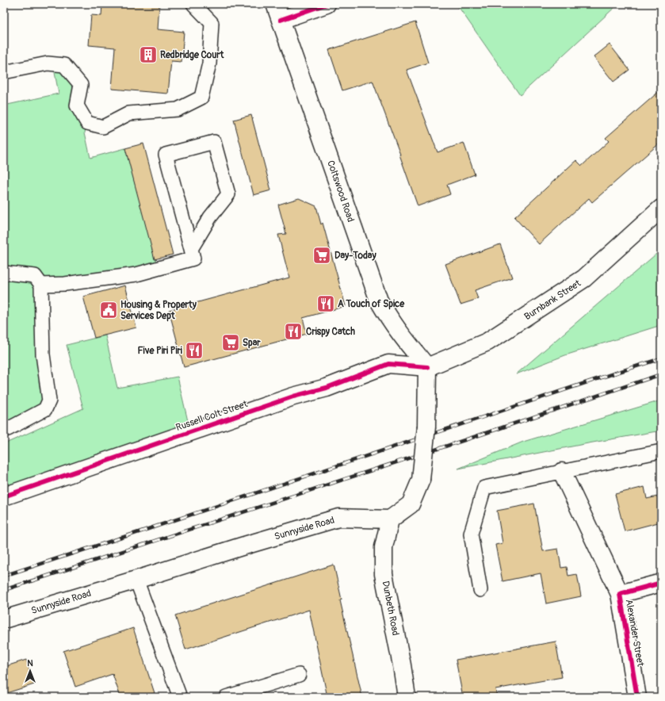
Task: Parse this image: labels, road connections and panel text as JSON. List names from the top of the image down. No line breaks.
{"streets":{"main road":["Coltswood Road","Burnbank Street","Russell Colt Street","Sunnyside Road","Dunbeth Road","Alexander Street"]},"crossings":[["Coltswood Road","Burnbank Street"],["Coltswood Road","Russell Colt Street"],["Burnbank Street","Russell Colt Street"],["Sunnyside Road","Dunbeth Road"]],"places":{"building":["Redbridge Court"],"supermarket":["Day-Today","Spar"],"restaurant":["A Touch of Spice","Crispy Catch","Five Piri Piri"],"public building":["Housing & Property Services Dept"]},"north":"top"}
